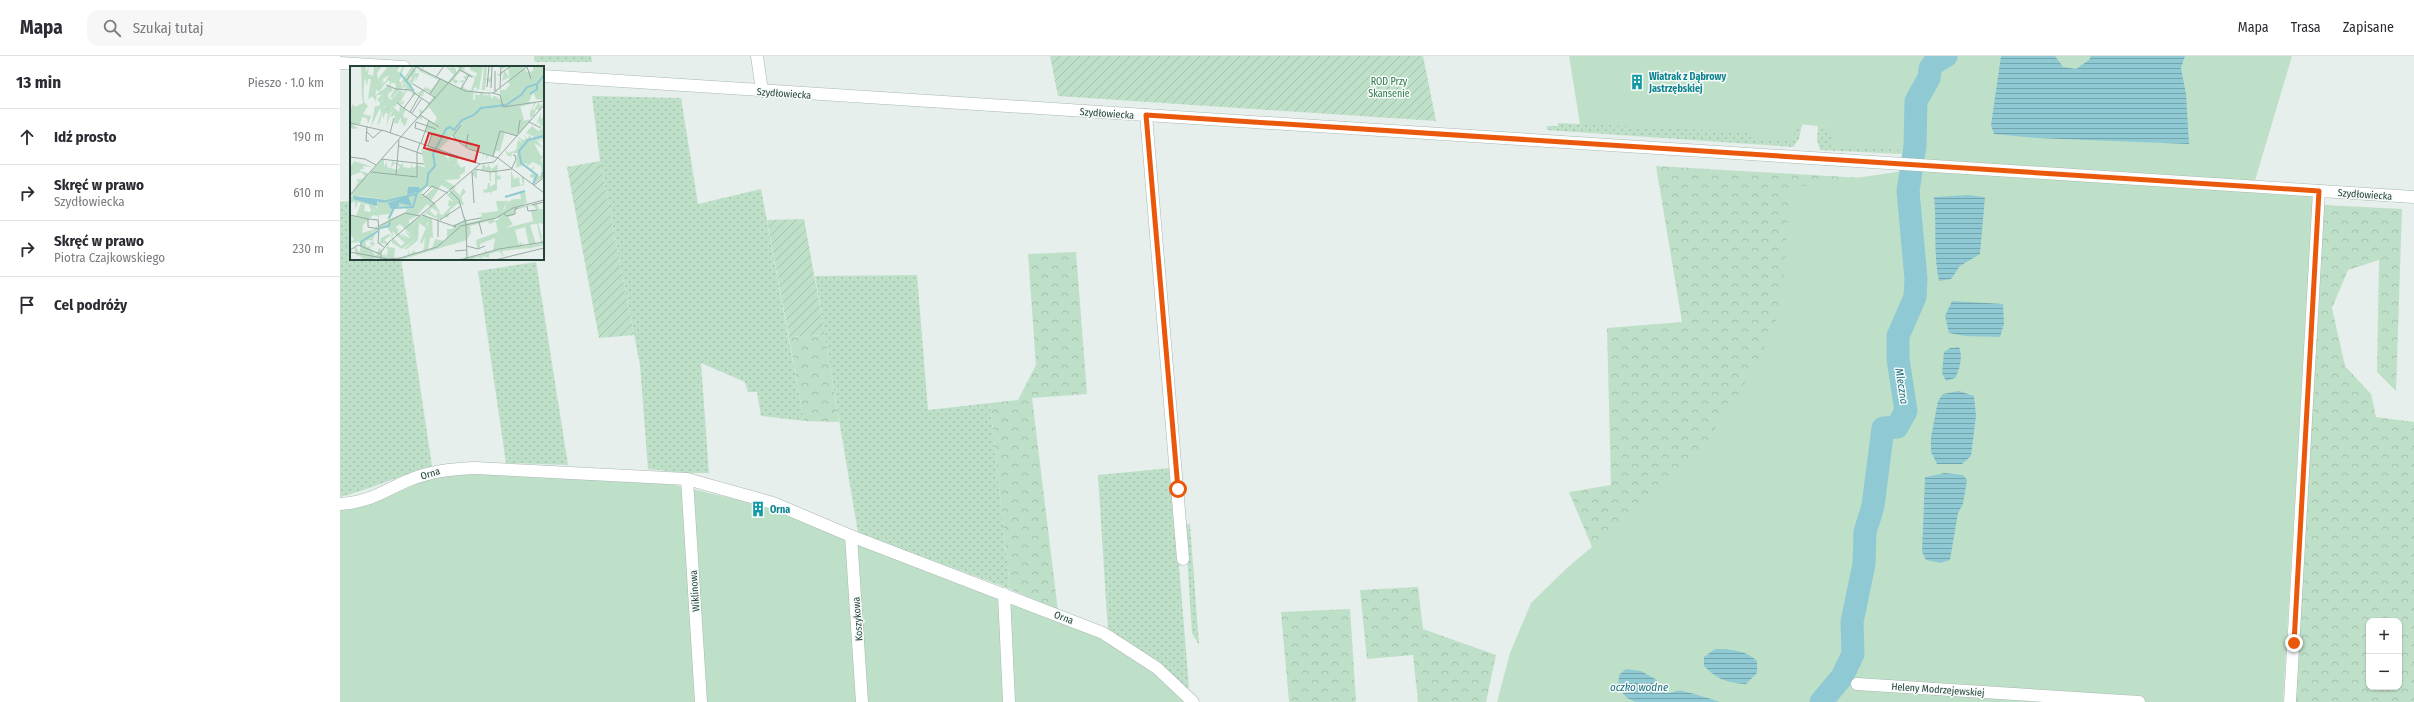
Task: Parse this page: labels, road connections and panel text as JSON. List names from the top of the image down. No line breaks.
{"streets":{"street":["Szydłowiecka","Orna","Wiklinowa","Koszykowa","Heleny Modrzejewskiej"]},"crossings":[["Orna","Wiklinowa"],["Orna","Koszykowa"]],"water":["Mleczna","oczko wodne"],"parks":["ROD Przy Skansenie"],"places":{"building":["Wiatrak z Dąbrowy Jastrzębskiej","Orna"]},"page":{"header":"Mapa","search":"Szukaj tutaj","nav":["Mapa","Trasa","Zapisane"],"heading":["13 min","Pieszo · 1.0 km"],"list":[["Idź prosto","190 m"],["Skręć w prawo","Szydłowiecka","610 m"],["Skręć w prawo","Piotra Czajkowskiego","230 m"],"Cel podróży"],"map_buttons":["+","−"]}}
